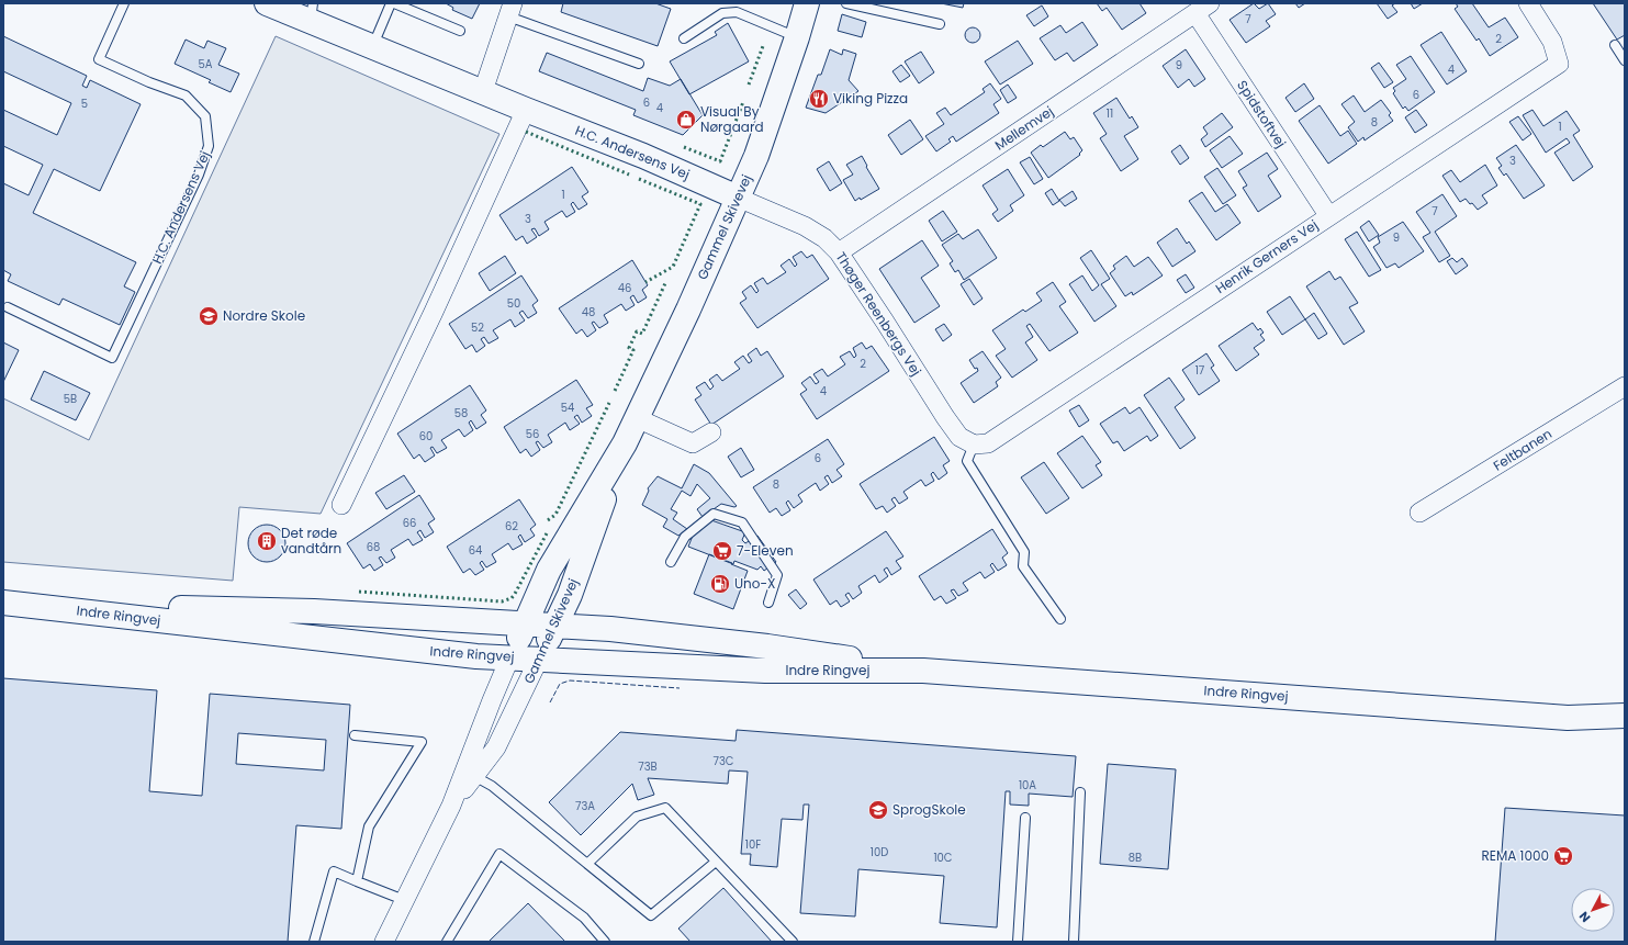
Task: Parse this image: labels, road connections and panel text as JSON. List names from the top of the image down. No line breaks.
{"streets":{"main road":["H.C. Andersens Vej","Gammel Skivevej","Indre Ringvej"],"street":["Spidstoftvej","Mellemvej","Henrik Gerners Vej","Thøger Reenbergs Vej","Feltbanen"]},"crossings":[["Spidstoftvej","Mellemvej"],["Spidstoftvej","Henrik Gerners Vej"],["Mellemvej","Thøger Reenbergs Vej"],["H.C. Andersens Vej","Gammel Skivevej"],["H.C. Andersens Vej","Thøger Reenbergs Vej"],["Gammel Skivevej","Thøger Reenbergs Vej"],["Gammel Skivevej","Indre Ringvej"],["Henrik Gerners Vej","Thøger Reenbergs Vej"]],"places":{"restaurant":["Viking Pizza"],"shop":["Visual By Nørgaard"],"school or university":["Nordre Skole","SprogSkole"],"building":["Det røde vandtårn"],"supermarket":["7-Eleven","REMA 1000"],"fuel station":["Uno-X"]},"house_numbers":["7","2","5A","9","4","6","6","5","4","11","8","1","3","1","7","3","9","46","50","48","52","2","17","4","5B","54","58","56","60","6","8","66","62","68","64","73C","73B","10A","73A","10F","10D","10C","8B"],"north":"bottom left"}
